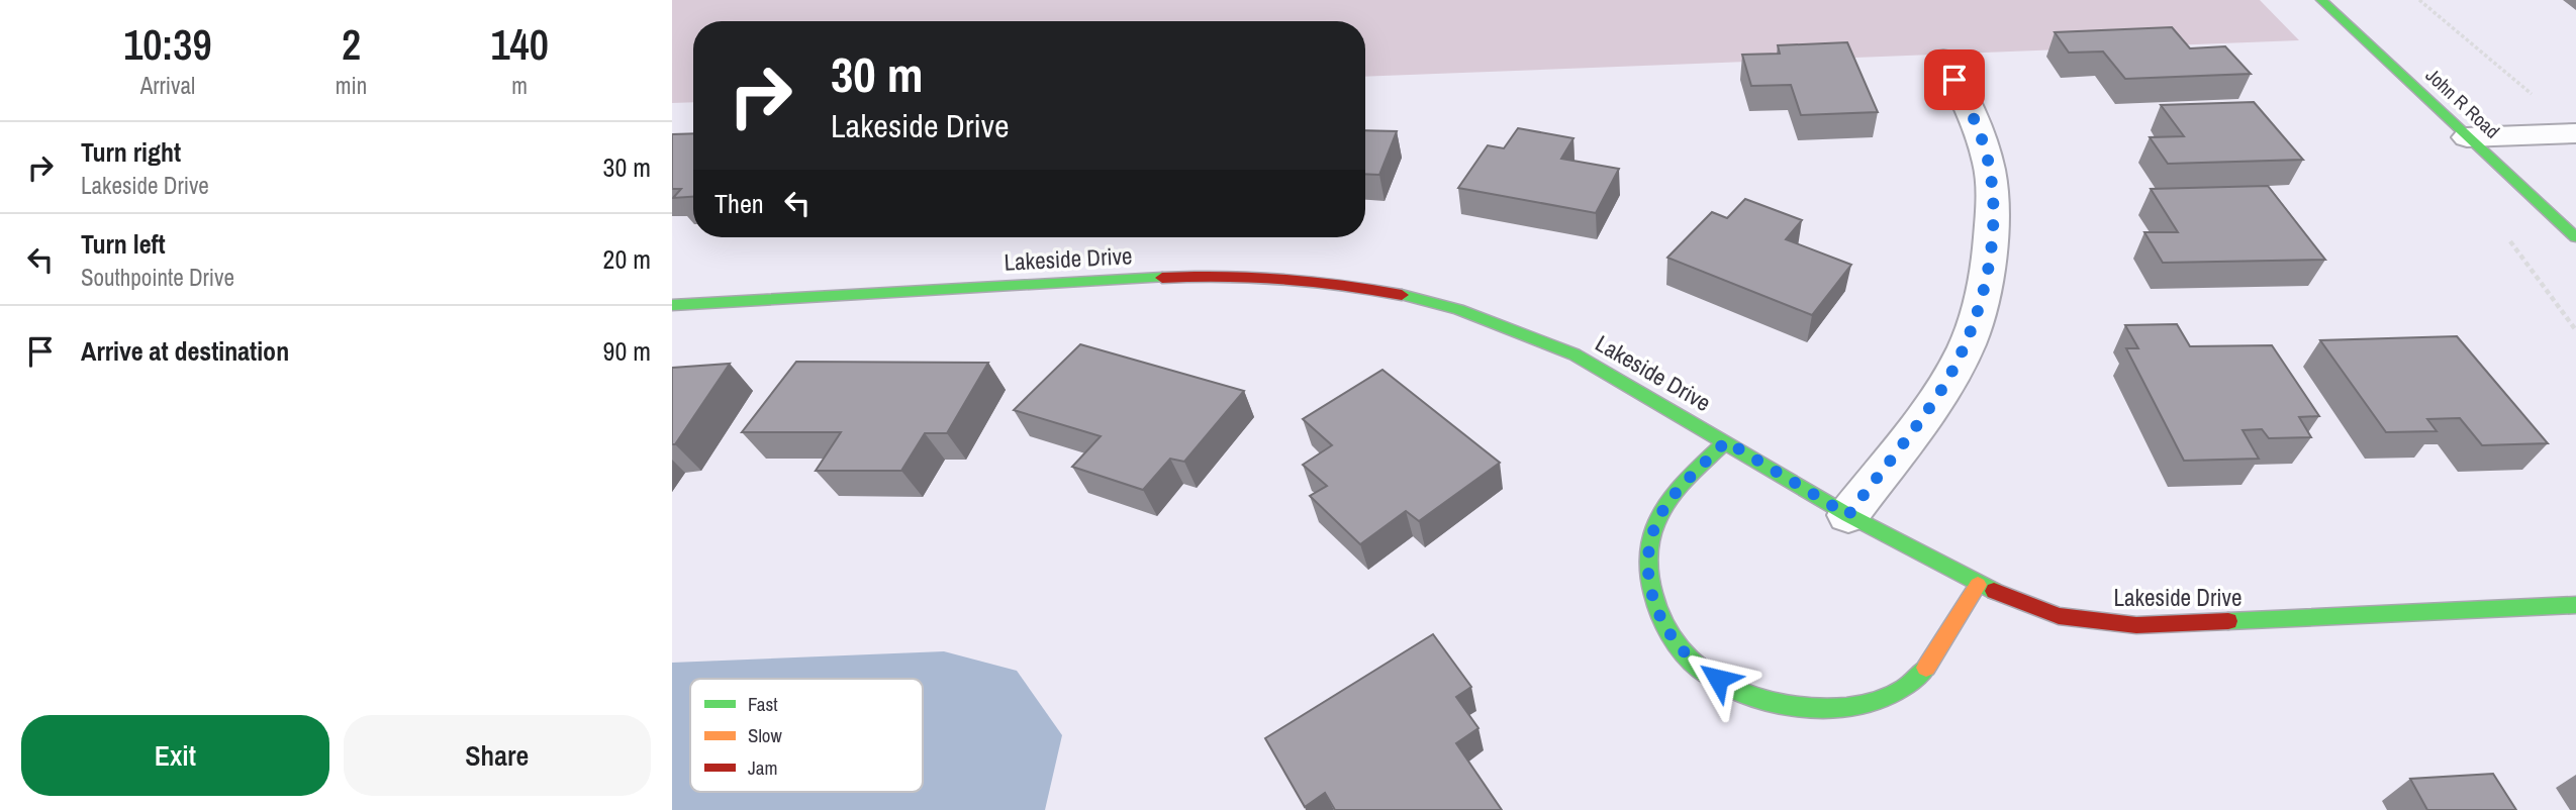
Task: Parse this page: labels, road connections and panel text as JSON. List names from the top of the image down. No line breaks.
{"streets":{"street":["John R Road","Lakeside Drive"]},"legend":["Fast","Slow","Jam"],"page":{"eta":["10:39","Arrival","2","min","140","m"],"turn":["30 m","Lakeside Drive"],"list":[{"name":"Turn right","note":"Lakeside Drive","value":"30 m"},{"name":"Turn left","note":"Southpointe Drive","value":"20 m"},{"name":"Arrive at destination","value":"90 m"}],"then":"Then","buttons":["Exit","Share"]}}
